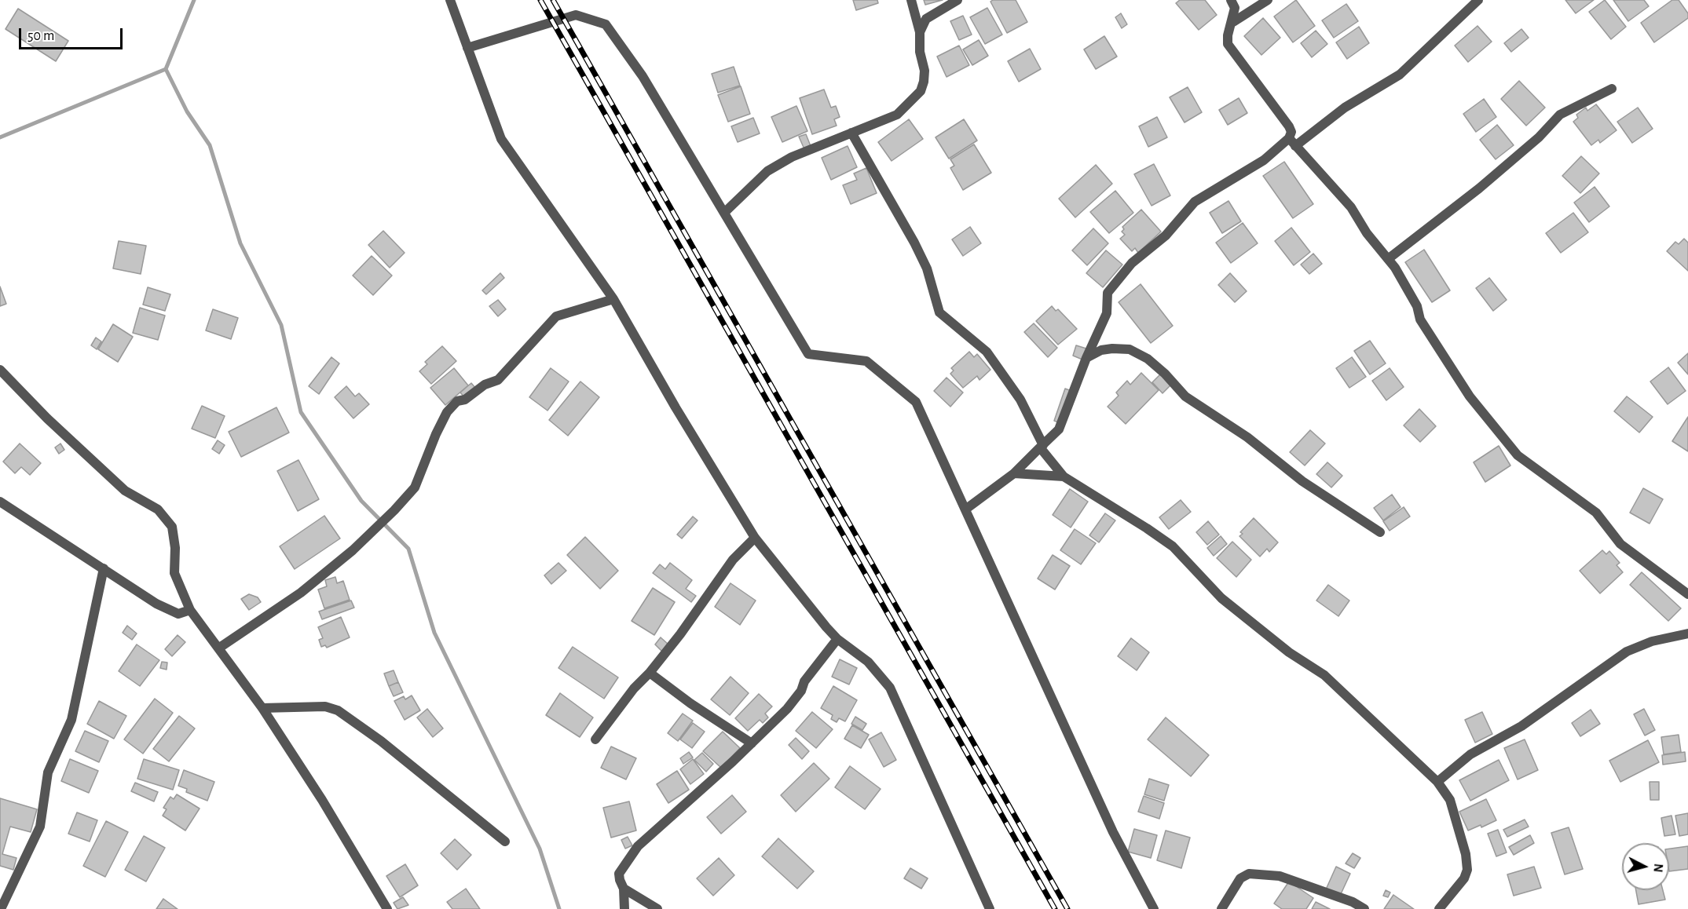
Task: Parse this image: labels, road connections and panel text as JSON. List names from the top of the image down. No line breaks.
{"scale_bar":"50 m","north":"right"}
